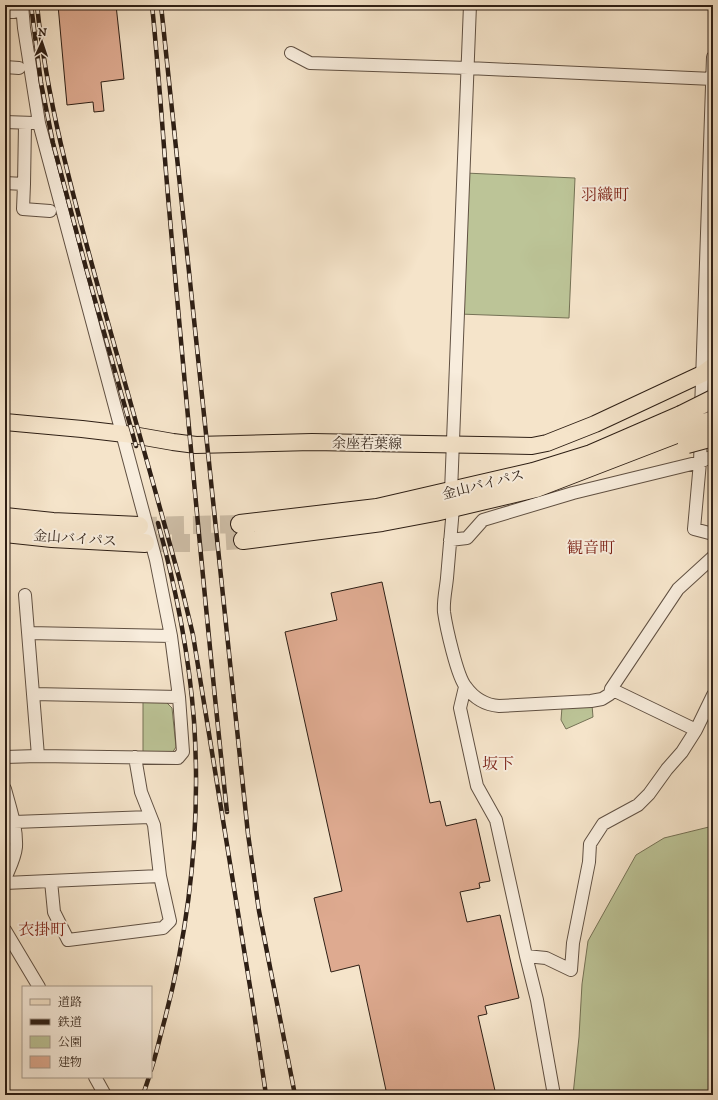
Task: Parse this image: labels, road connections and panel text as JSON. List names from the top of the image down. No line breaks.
{"streets":{"highway":["金山バイパス"],"main road":["余座若葉線"]},"districts":["羽織町","観音町","坂下","衣掛町"],"legend":["道路","鉄道","公園","建物"],"north":"top"}
